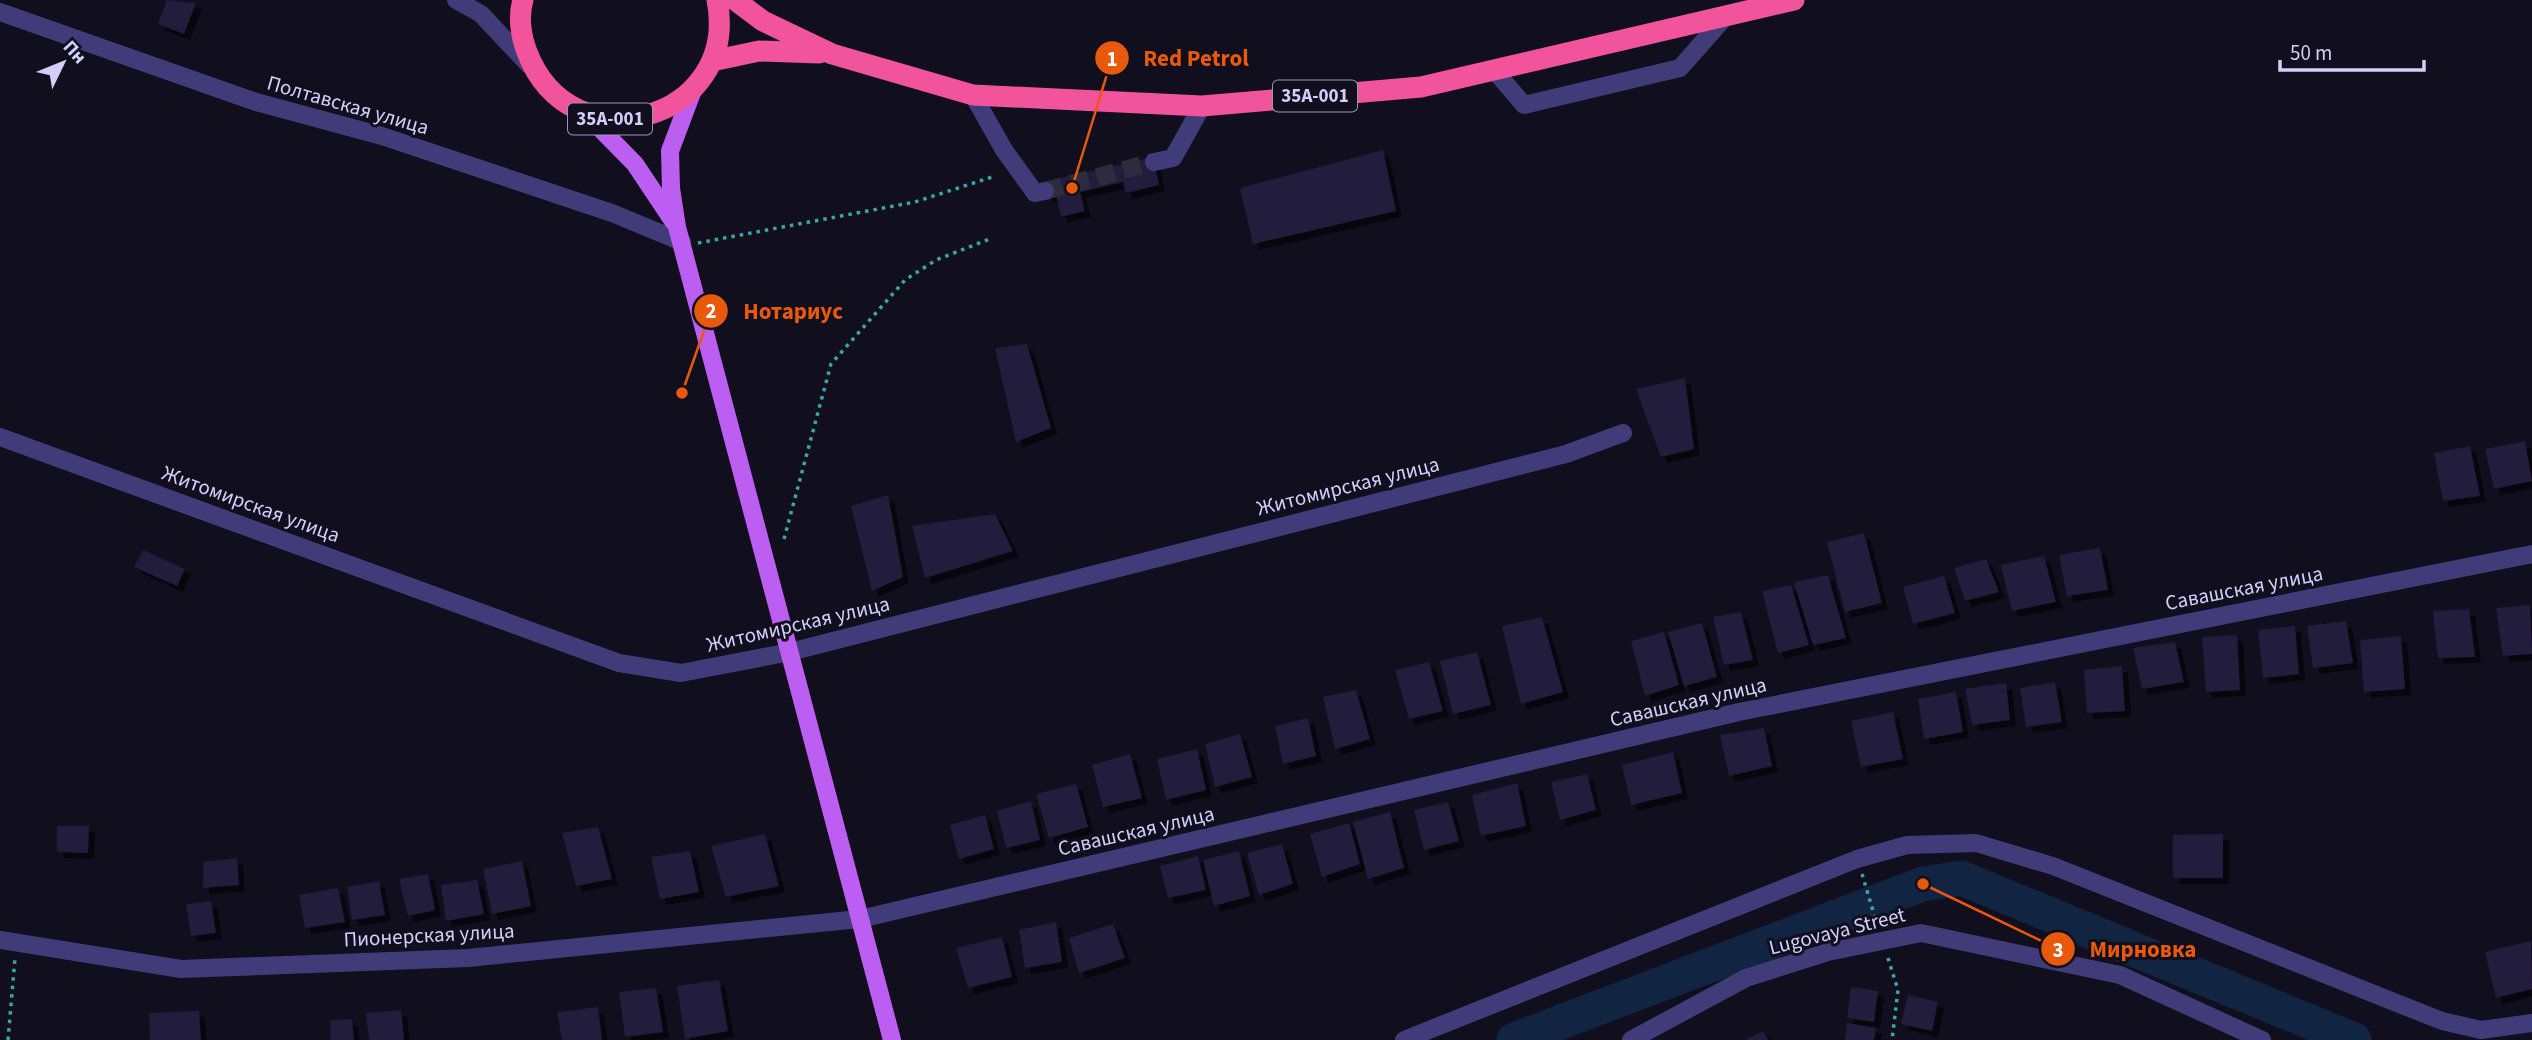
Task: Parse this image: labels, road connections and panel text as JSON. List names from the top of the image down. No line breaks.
{"streets":{"highway":["35А-001"],"street":["Полтавская улица","Житомирская улица","Савашская улица","Lugovaya Street","Пионерская улица"]},"crossings":[["Савашская улица","Пионерская улица"]],"places":["Red Petrol","Нотариус","Мирновка"],"scale_bar":"50 m","north":"top right"}
